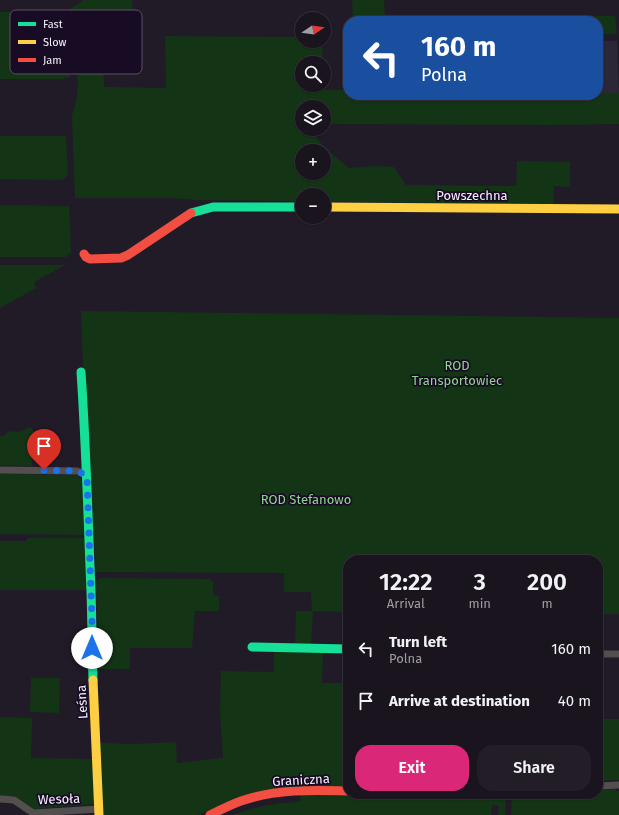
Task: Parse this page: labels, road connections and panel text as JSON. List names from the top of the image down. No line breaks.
{"streets":{"street":["Powszechna","Leśna","Graniczna","Wesoła"]},"crossings":[["Leśna","Wesoła"]],"parks":["ROD Transportowiec","ROD Stefanowo"],"legend":["Fast","Slow","Jam"],"north":"right","page":{"map_buttons":["+","−"],"turn":["160 m","Polna"],"eta":["12:22","Arrival","3","min","200","m"],"list":[{"name":"Turn left","note":"Polna","value":"160 m"},{"name":"Arrive at destination","value":"40 m"}],"buttons":["Exit","Share"]}}
